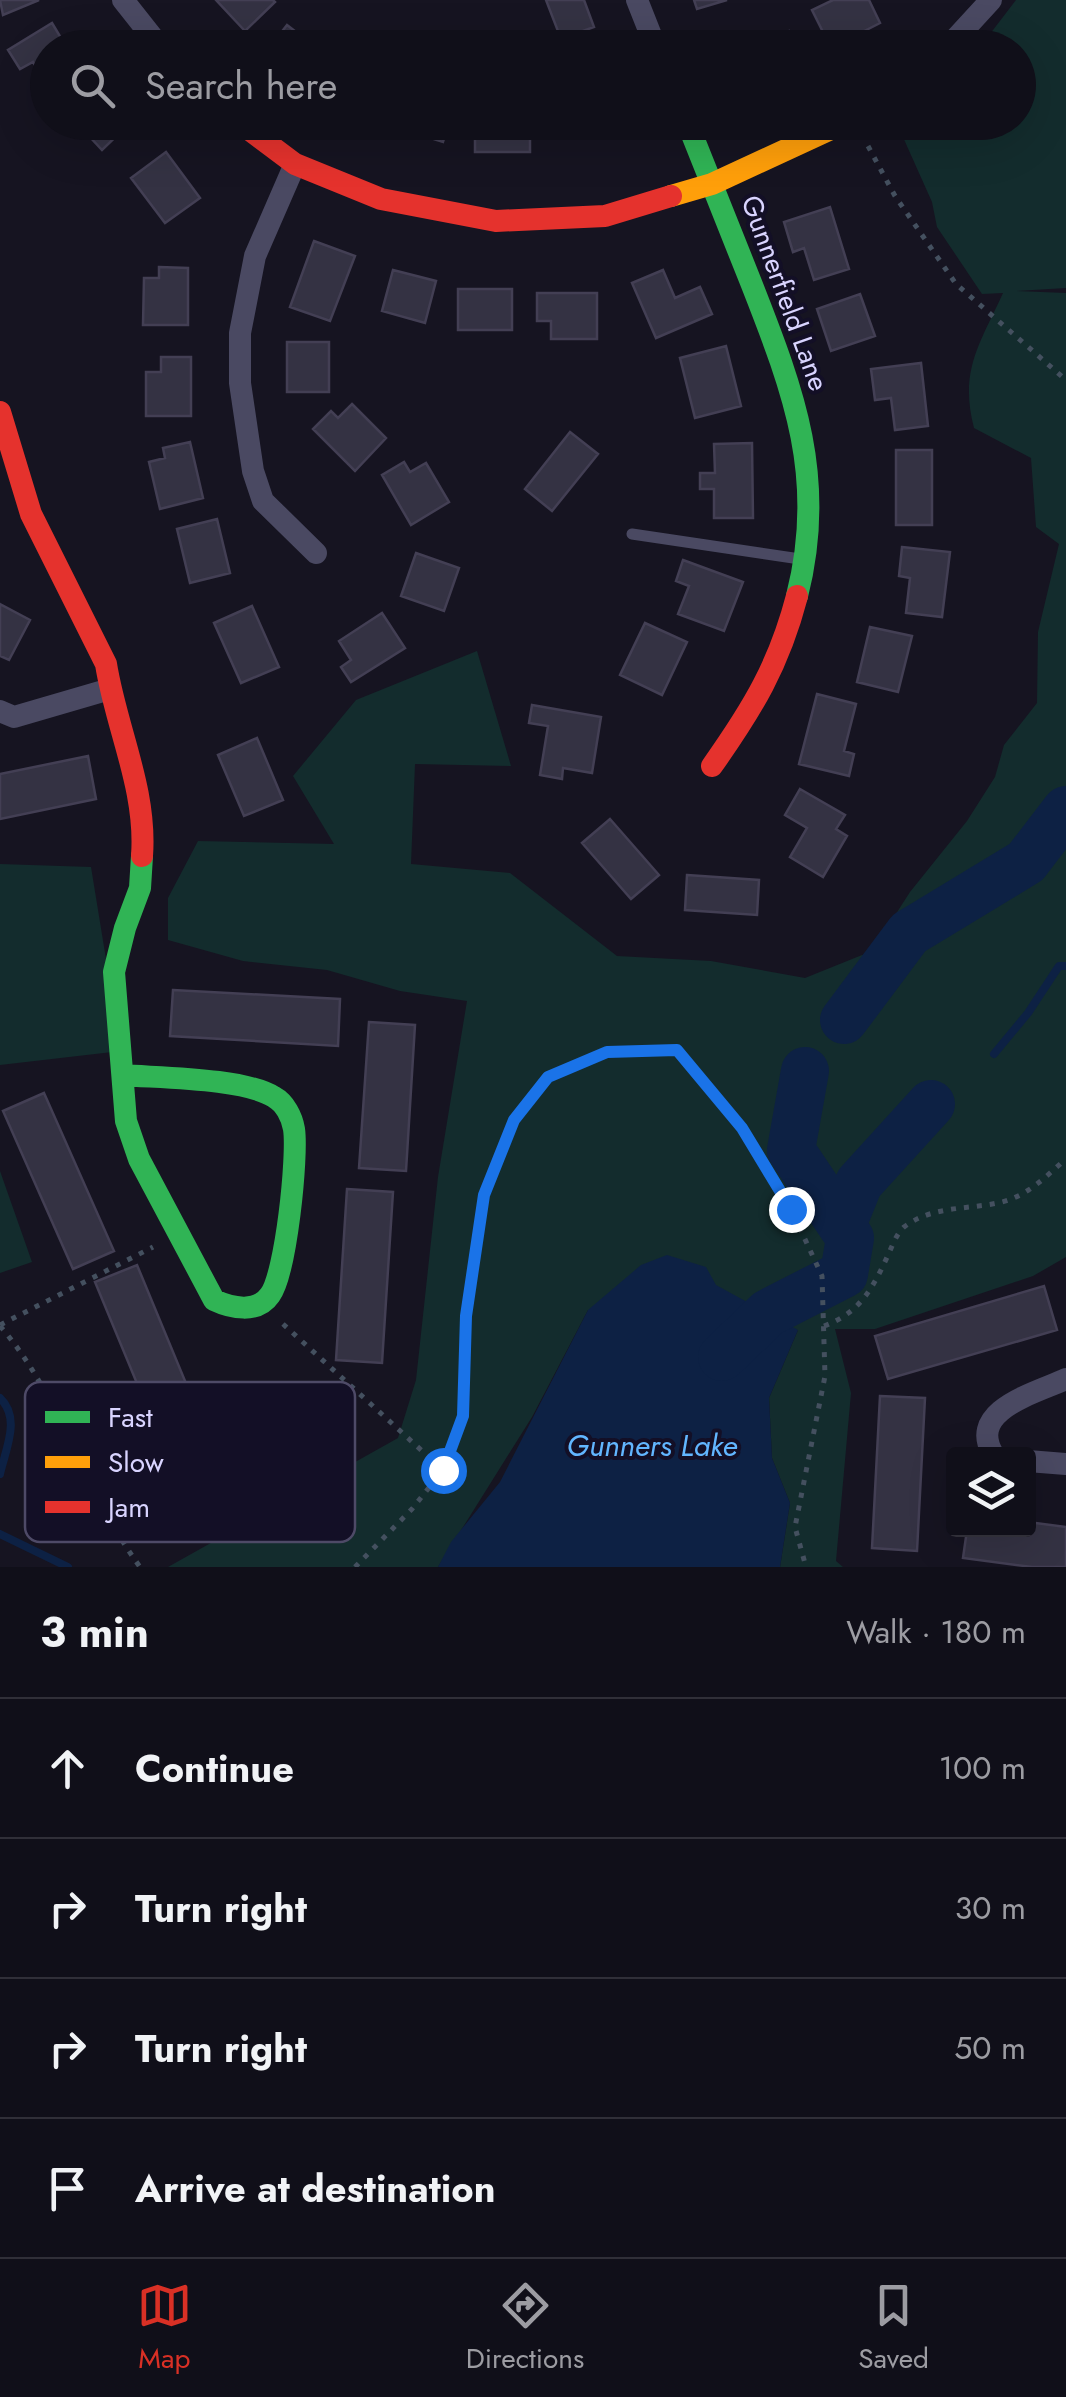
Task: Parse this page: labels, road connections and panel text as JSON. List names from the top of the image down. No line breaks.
{"streets":{"street":["Gunnerfield Lane"]},"water":["Gunners Lake"],"legend":["Fast","Slow","Jam"],"page":{"search":"Search here","heading":["3 min","Walk · 180 m"],"list":[["Continue","100 m"],["Turn right","30 m"],["Turn right","50 m"],"Arrive at destination"],"nav":["Map","Directions","Saved"]}}
